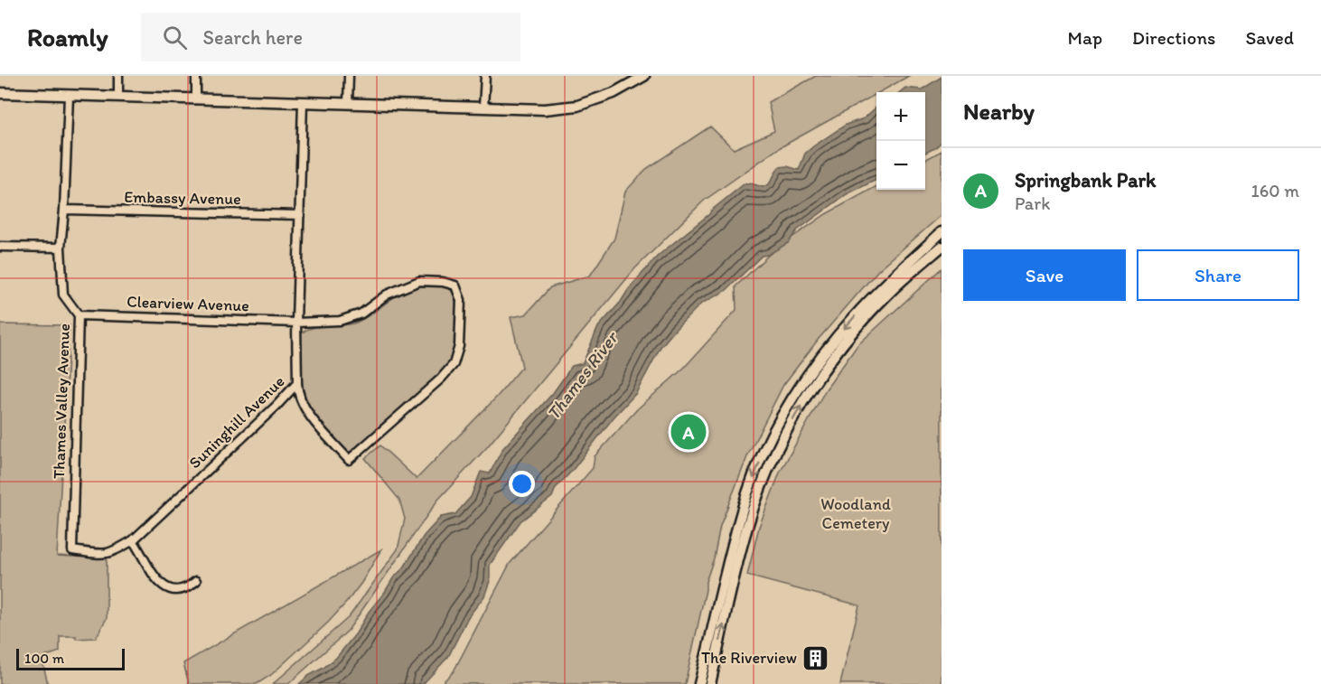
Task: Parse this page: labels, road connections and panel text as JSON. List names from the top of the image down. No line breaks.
{"streets":{"street":["Embassy Avenue","Clearview Avenue","Thames Valley Avenue","Suninghill Avenue"]},"crossings":[["Embassy Avenue","Thames Valley Avenue"],["Embassy Avenue","Suninghill Avenue"],["Clearview Avenue","Thames Valley Avenue"],["Clearview Avenue","Suninghill Avenue"],["Thames Valley Avenue","Suninghill Avenue"]],"water":["Thames River"],"parks":["Woodland Cemetery"],"places":{"building":["The Riverview"]},"scale_bar":"100 m","page":{"header":"Roamly","search":"Search here","nav":["Map","Directions","Saved"],"heading":"Nearby","map_buttons":["+","−"],"list":[{"mark":"A","name":"Springbank Park","note":"Park","value":"160 m"}],"buttons":["Save","Share"],"pins":"A","scale":"100 m"}}
